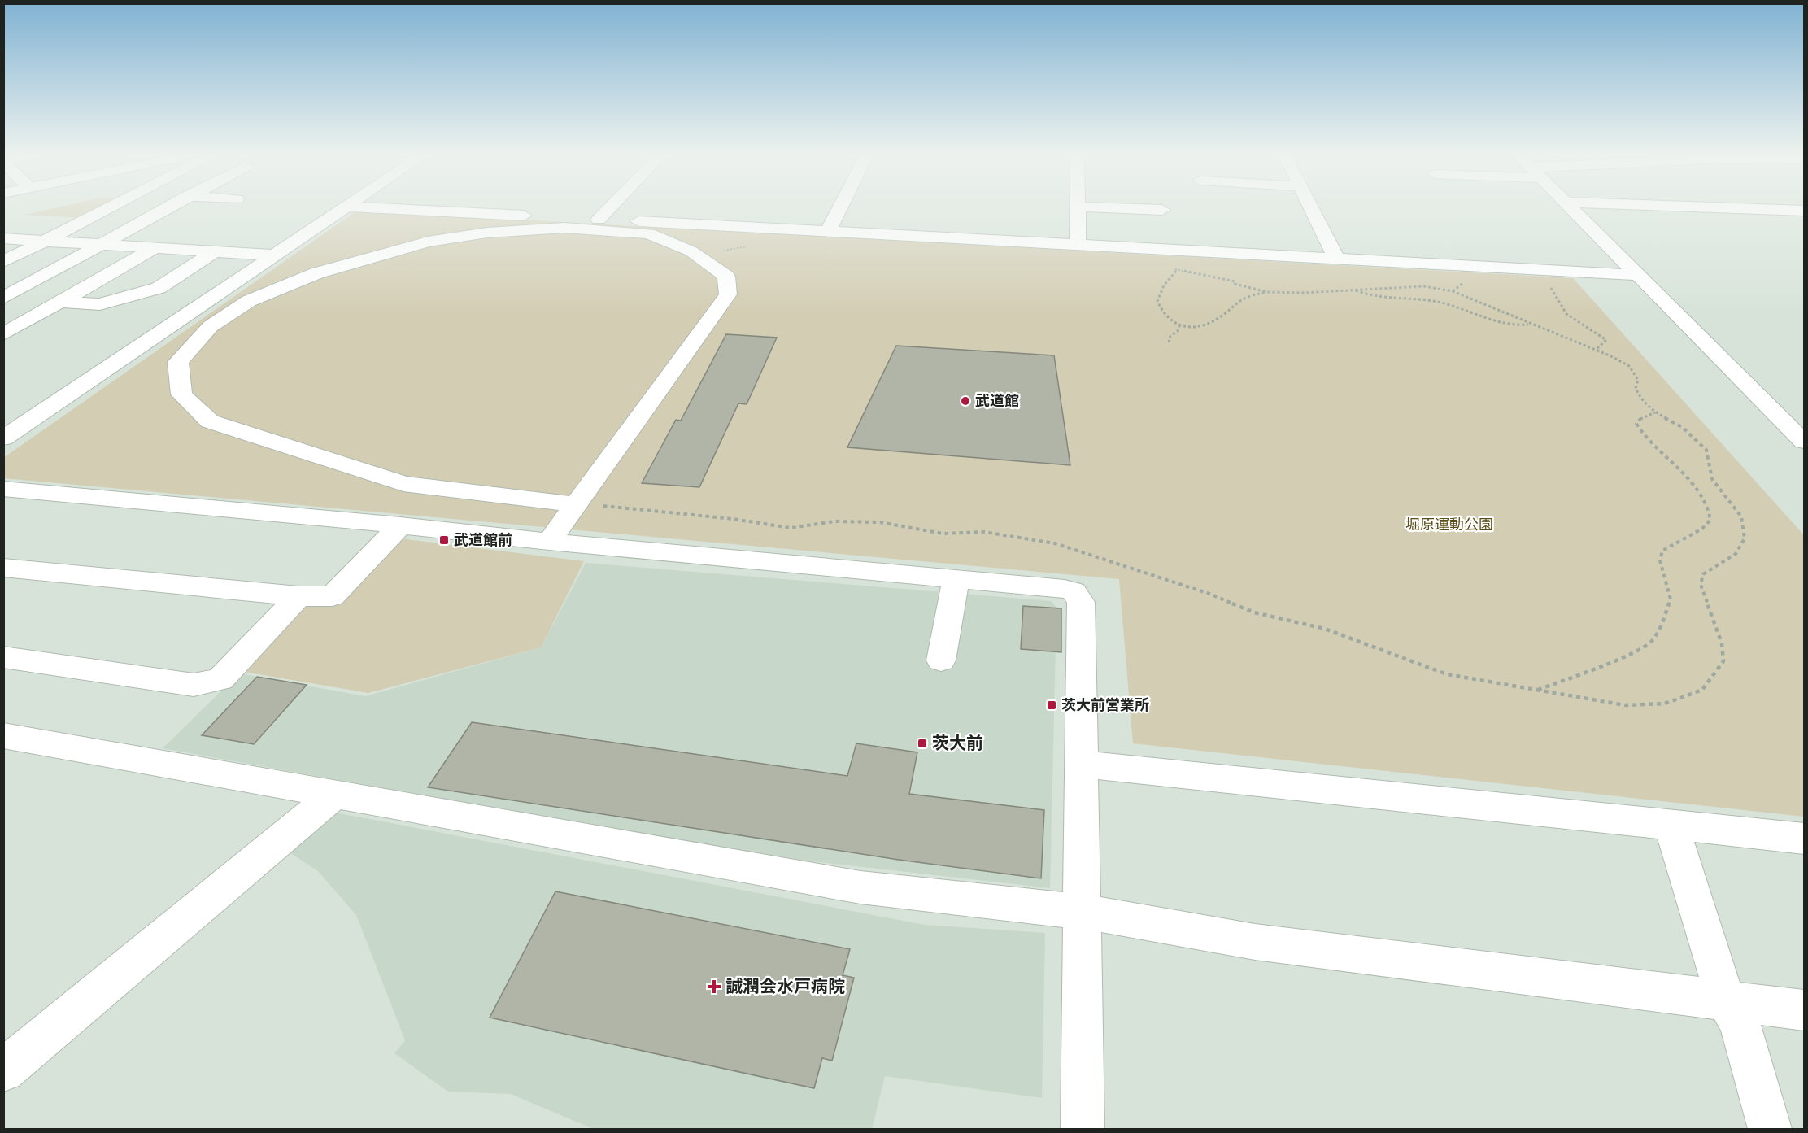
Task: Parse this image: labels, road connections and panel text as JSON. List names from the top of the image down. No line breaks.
{"parks":["堀原運動公園"],"places":{"other":["武道館"],"transit":["武道館前","茨大前営業所","茨大前"],"health":["誠潤会水戸病院"]}}
